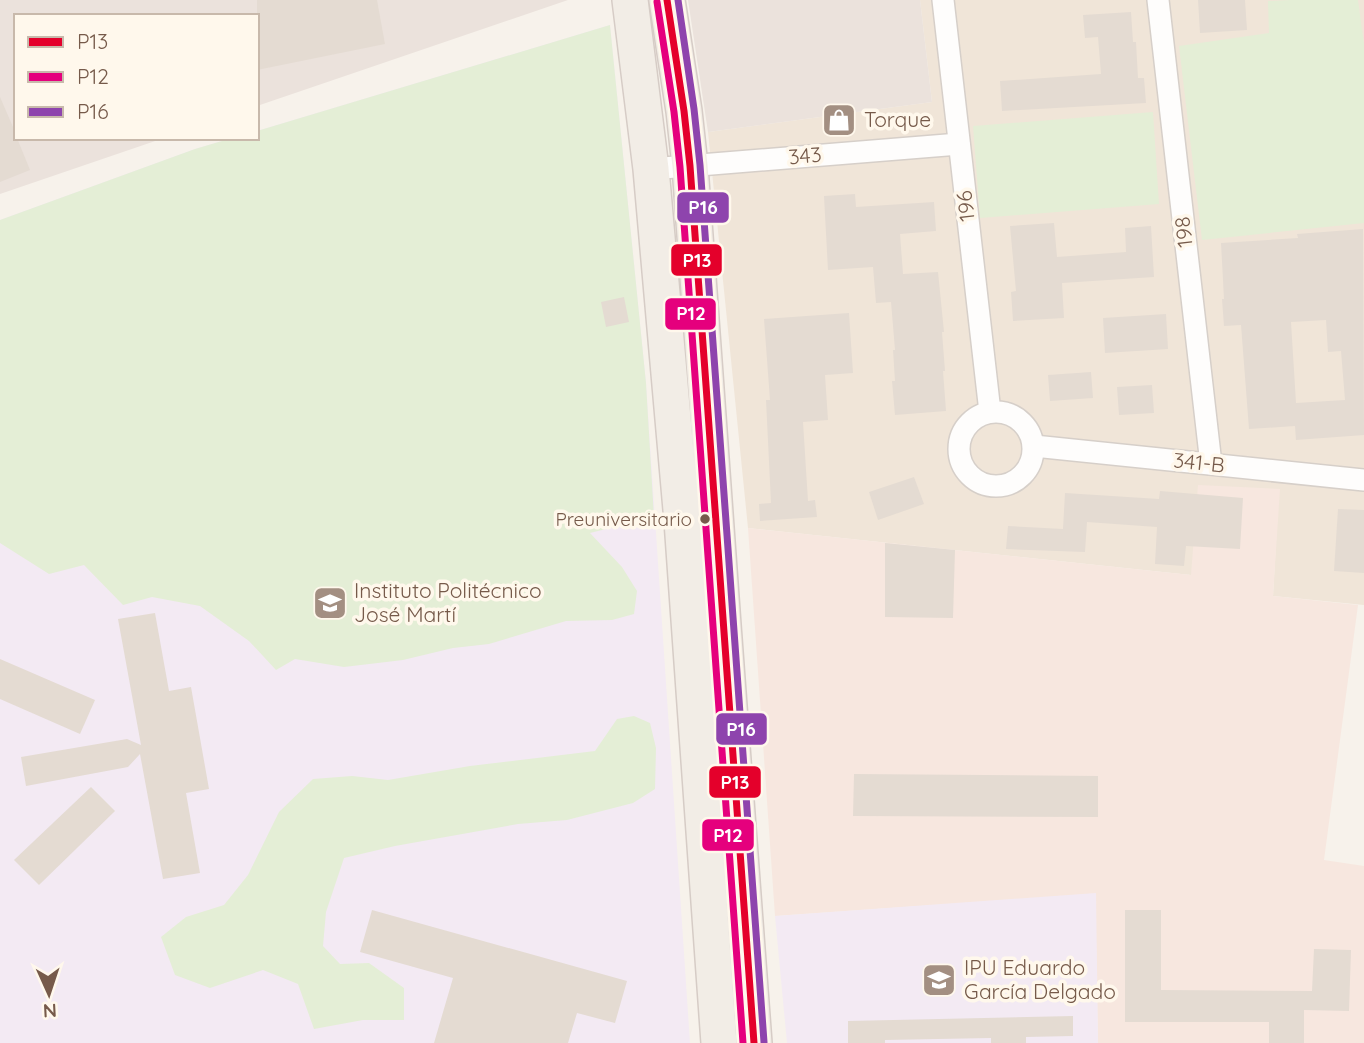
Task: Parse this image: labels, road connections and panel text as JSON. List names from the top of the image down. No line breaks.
{"streets":{"street":["343","196","198","341-B"]},"crossings":[["343","196"],["196","341-B"],["198","341-B"]],"places":{"shop":["Torque"],"other":["Preuniversitario"],"school or university":["Instituto Politécnico José Martí","IPU Eduardo García Delgado"]},"lines":["transit line P13","transit line P16","transit line P12"],"legend":["P13","P12","P16"],"north":"bottom"}
